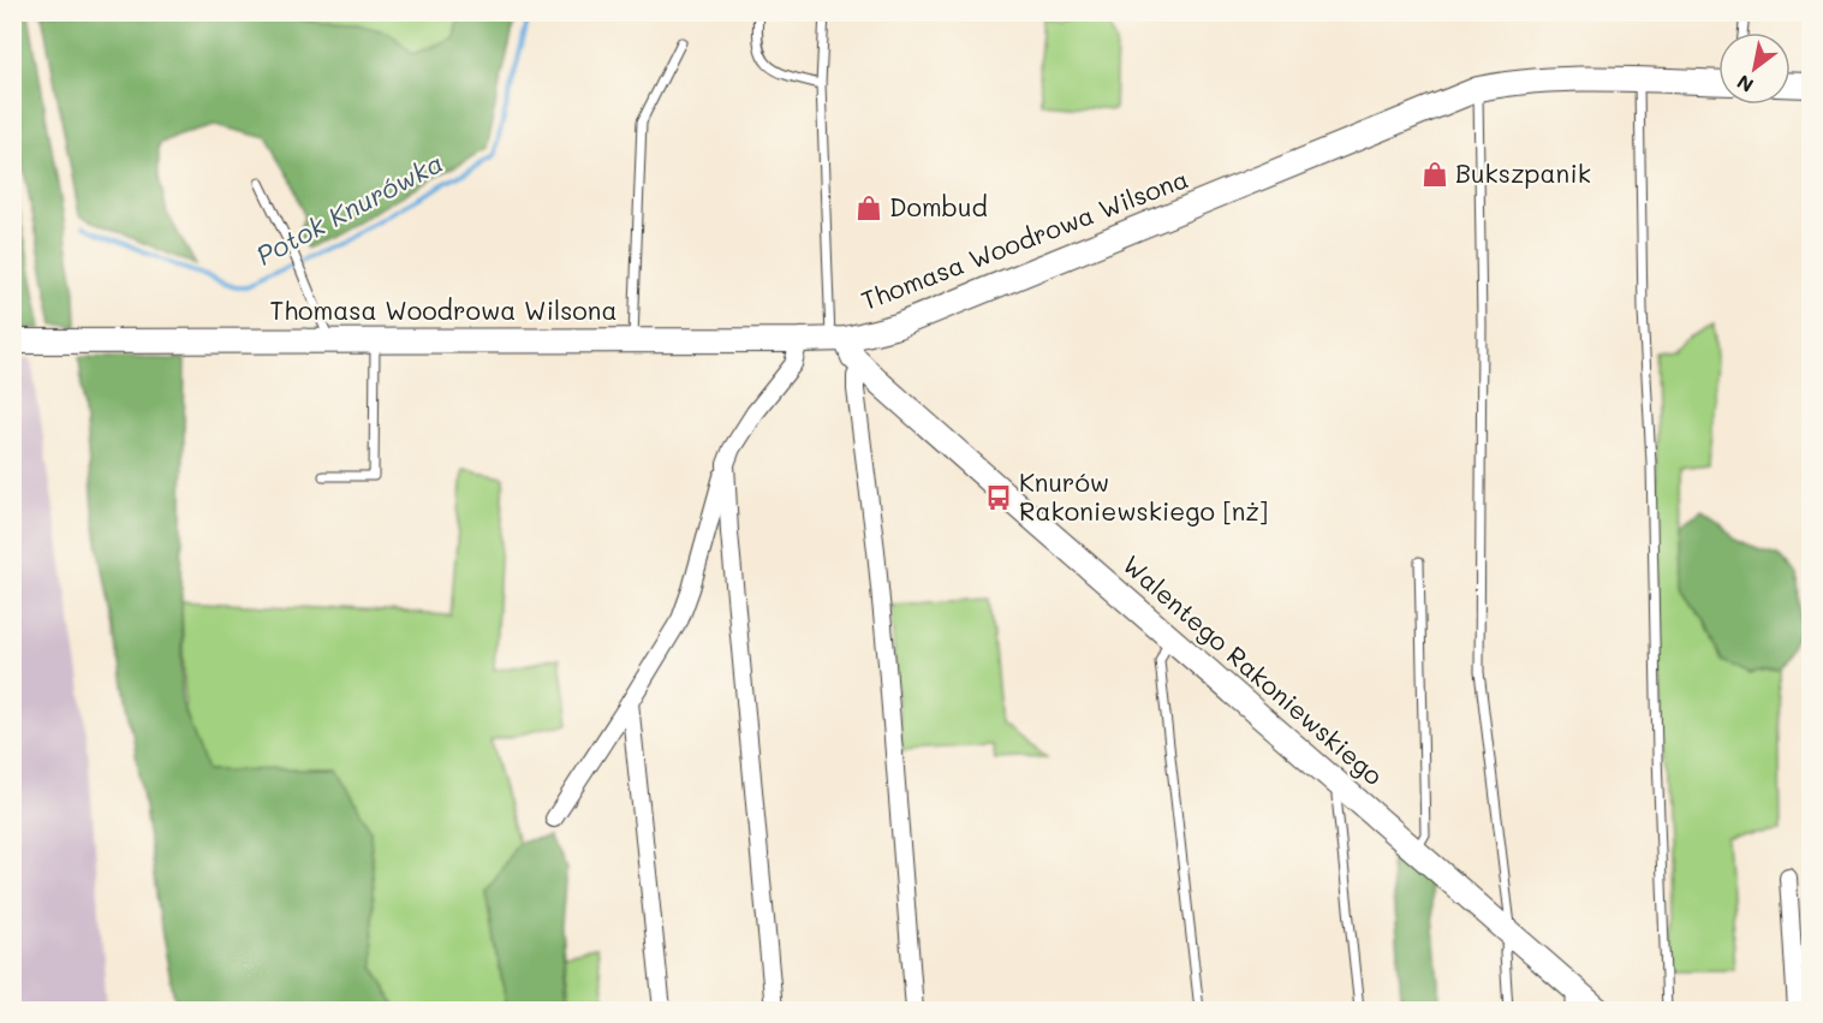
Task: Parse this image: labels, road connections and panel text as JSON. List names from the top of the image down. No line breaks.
{"streets":{"street":["Thomasa Woodrowa Wilsona","Walentego Rakoniewskiego"]},"crossings":[["Thomasa Woodrowa Wilsona","Walentego Rakoniewskiego"]],"water":["Potok Knurówka"],"places":{"shop":["Bukszpanik","Dombud"],"bus stop":["Knurów Rakoniewskiego [nż]"]},"north":"bottom left"}
